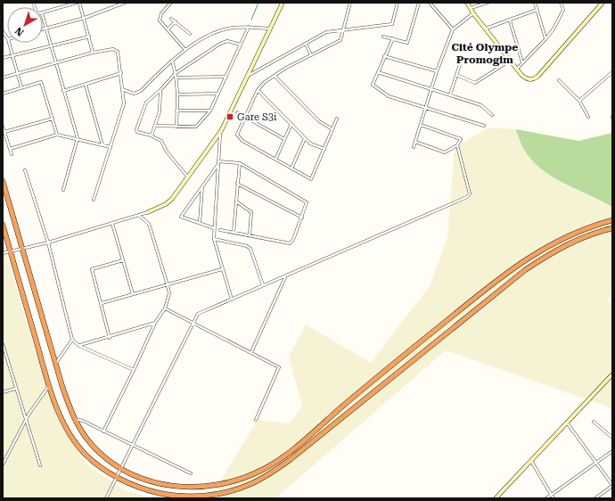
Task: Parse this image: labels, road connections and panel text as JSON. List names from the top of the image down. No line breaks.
{"districts":["Cité Olympe Promogim"],"places":{"transit":["Gare S3i"]},"north":"bottom left"}
